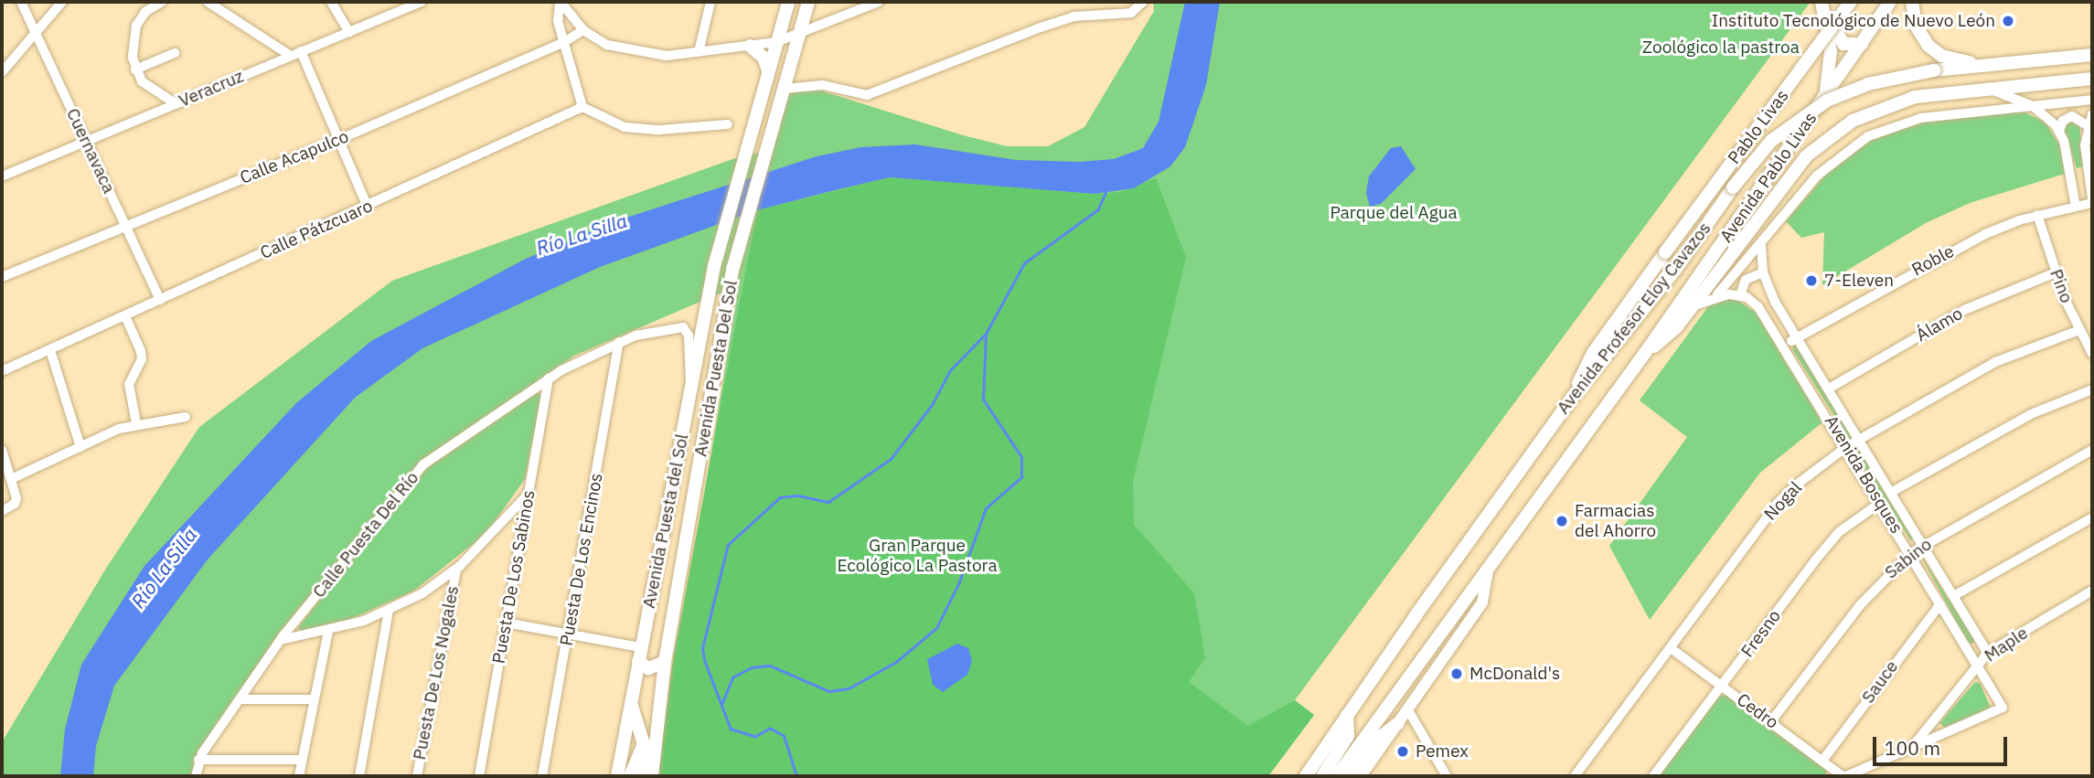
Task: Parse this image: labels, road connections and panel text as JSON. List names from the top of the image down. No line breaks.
{"streets":{"main road":["Pablo Livas","Avenida Pablo Livas","Avenida Profesor Eloy Cavazos","Avenida Puesta Del Sol","Avenida Puesta del Sol"],"street":["Veracruz","Cuernavaca","Calle Acapulco","Calle Pátzcuaro","Roble","Pino","Álamo","Avenida Bosques","Nogal","Calle Puesta Del Río","Sabino","Puesta De Los Encinos","Puesta De Los Sabinos","Fresno","Maple","Puesta De Los Nogales","Sauce","Cedro"]},"crossings":[["Veracruz","Cuernavaca"],["Pablo Livas","Avenida Profesor Eloy Cavazos"],["Cuernavaca","Calle Acapulco"],["Cuernavaca","Calle Pátzcuaro"],["Avenida Pablo Livas","Avenida Profesor Eloy Cavazos"],["Roble","Pino"],["Roble","Avenida Bosques"],["Pino","Álamo"],["Pino","Nogal"],["Álamo","Avenida Bosques"],["Avenida Puesta Del Sol","Avenida Puesta del Sol"],["Avenida Bosques","Nogal"],["Avenida Bosques","Sabino"],["Avenida Bosques","Fresno"],["Avenida Bosques","Maple"],["Avenida Bosques","Sauce"],["Nogal","Cedro"],["Avenida Puesta del Sol","Calle Puesta Del Río"],["Calle Puesta Del Río","Puesta De Los Encinos"],["Calle Puesta Del Río","Puesta De Los Sabinos"],["Sabino","Cedro"],["Fresno","Cedro"],["Sauce","Cedro"]],"water":["Río La Silla"],"parks":["Zoológico la pastroa","Parque del Agua","Gran Parque Ecológico La Pastora"],"places":["Instituto Tecnológico de Nuevo León","7-Eleven","Farmacias del Ahorro","McDonald's","Pemex"],"scale_bar":"100 m"}
